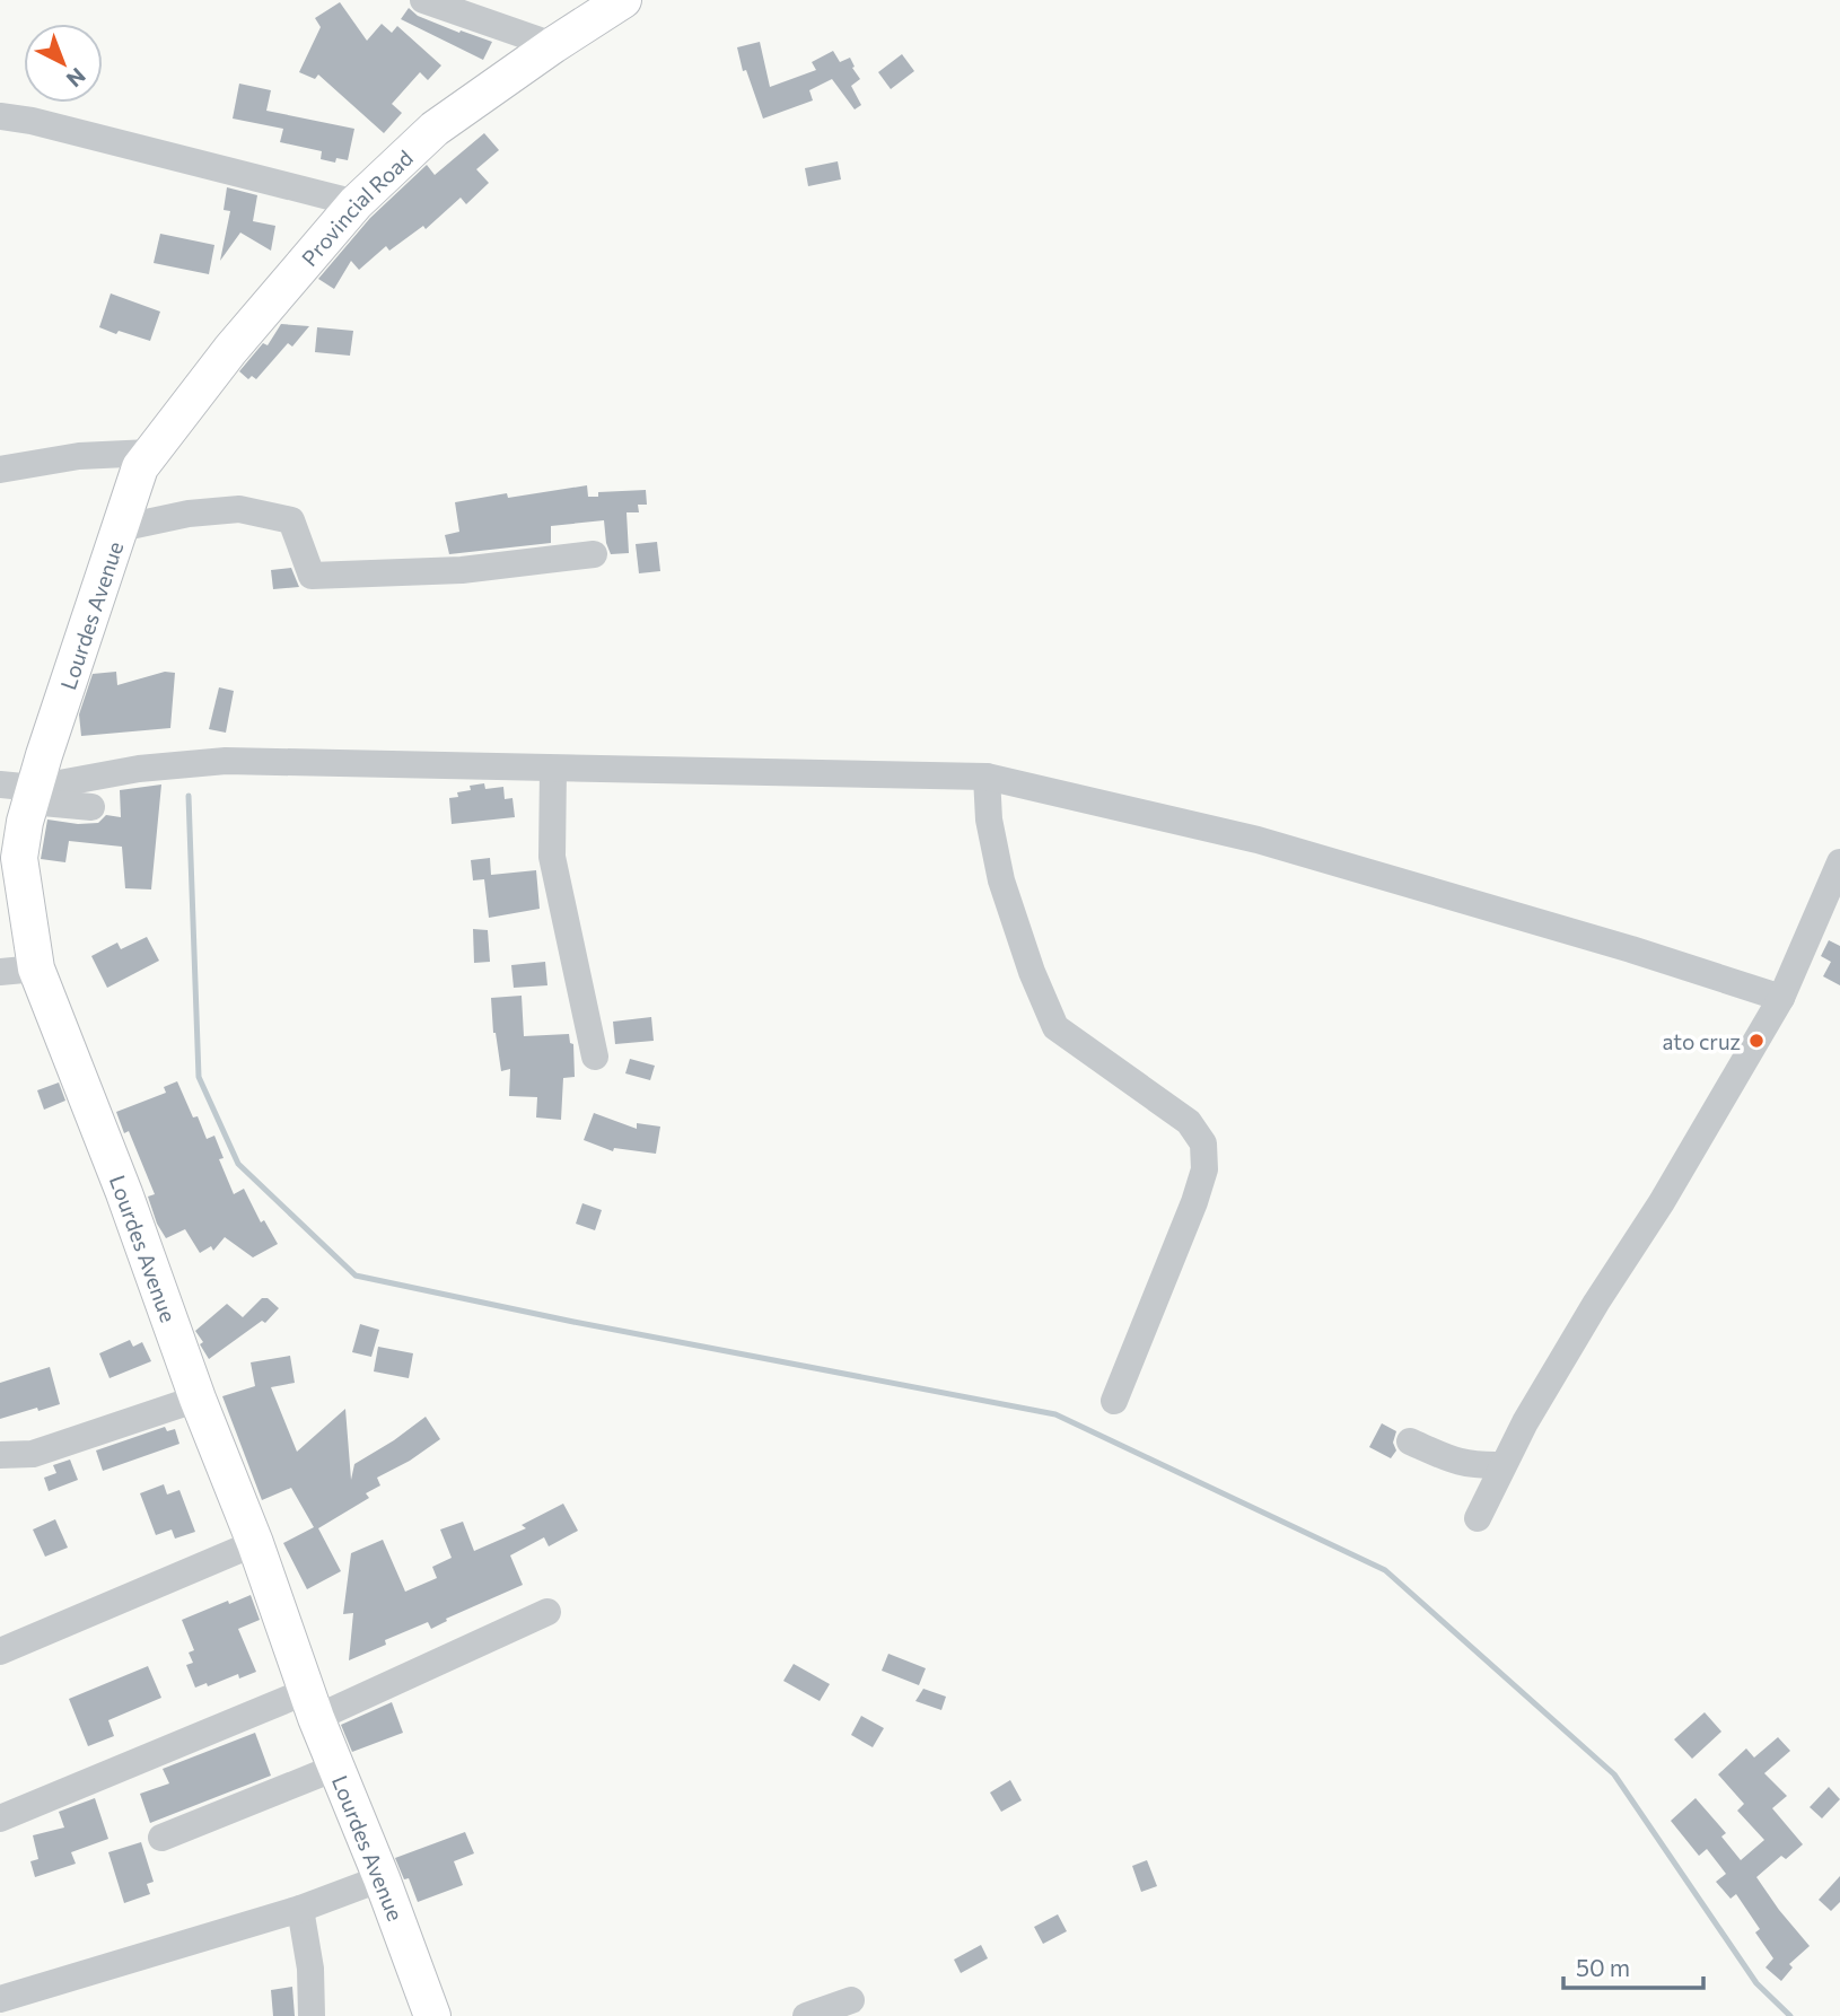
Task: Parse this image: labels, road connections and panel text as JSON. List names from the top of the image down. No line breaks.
{"streets":{"main road":["Provincial Road","Lourdes Avenue"]},"crossings":[["Provincial Road","Lourdes Avenue"]],"places":["ato cruz"],"scale_bar":"50 m","north":"bottom right"}
